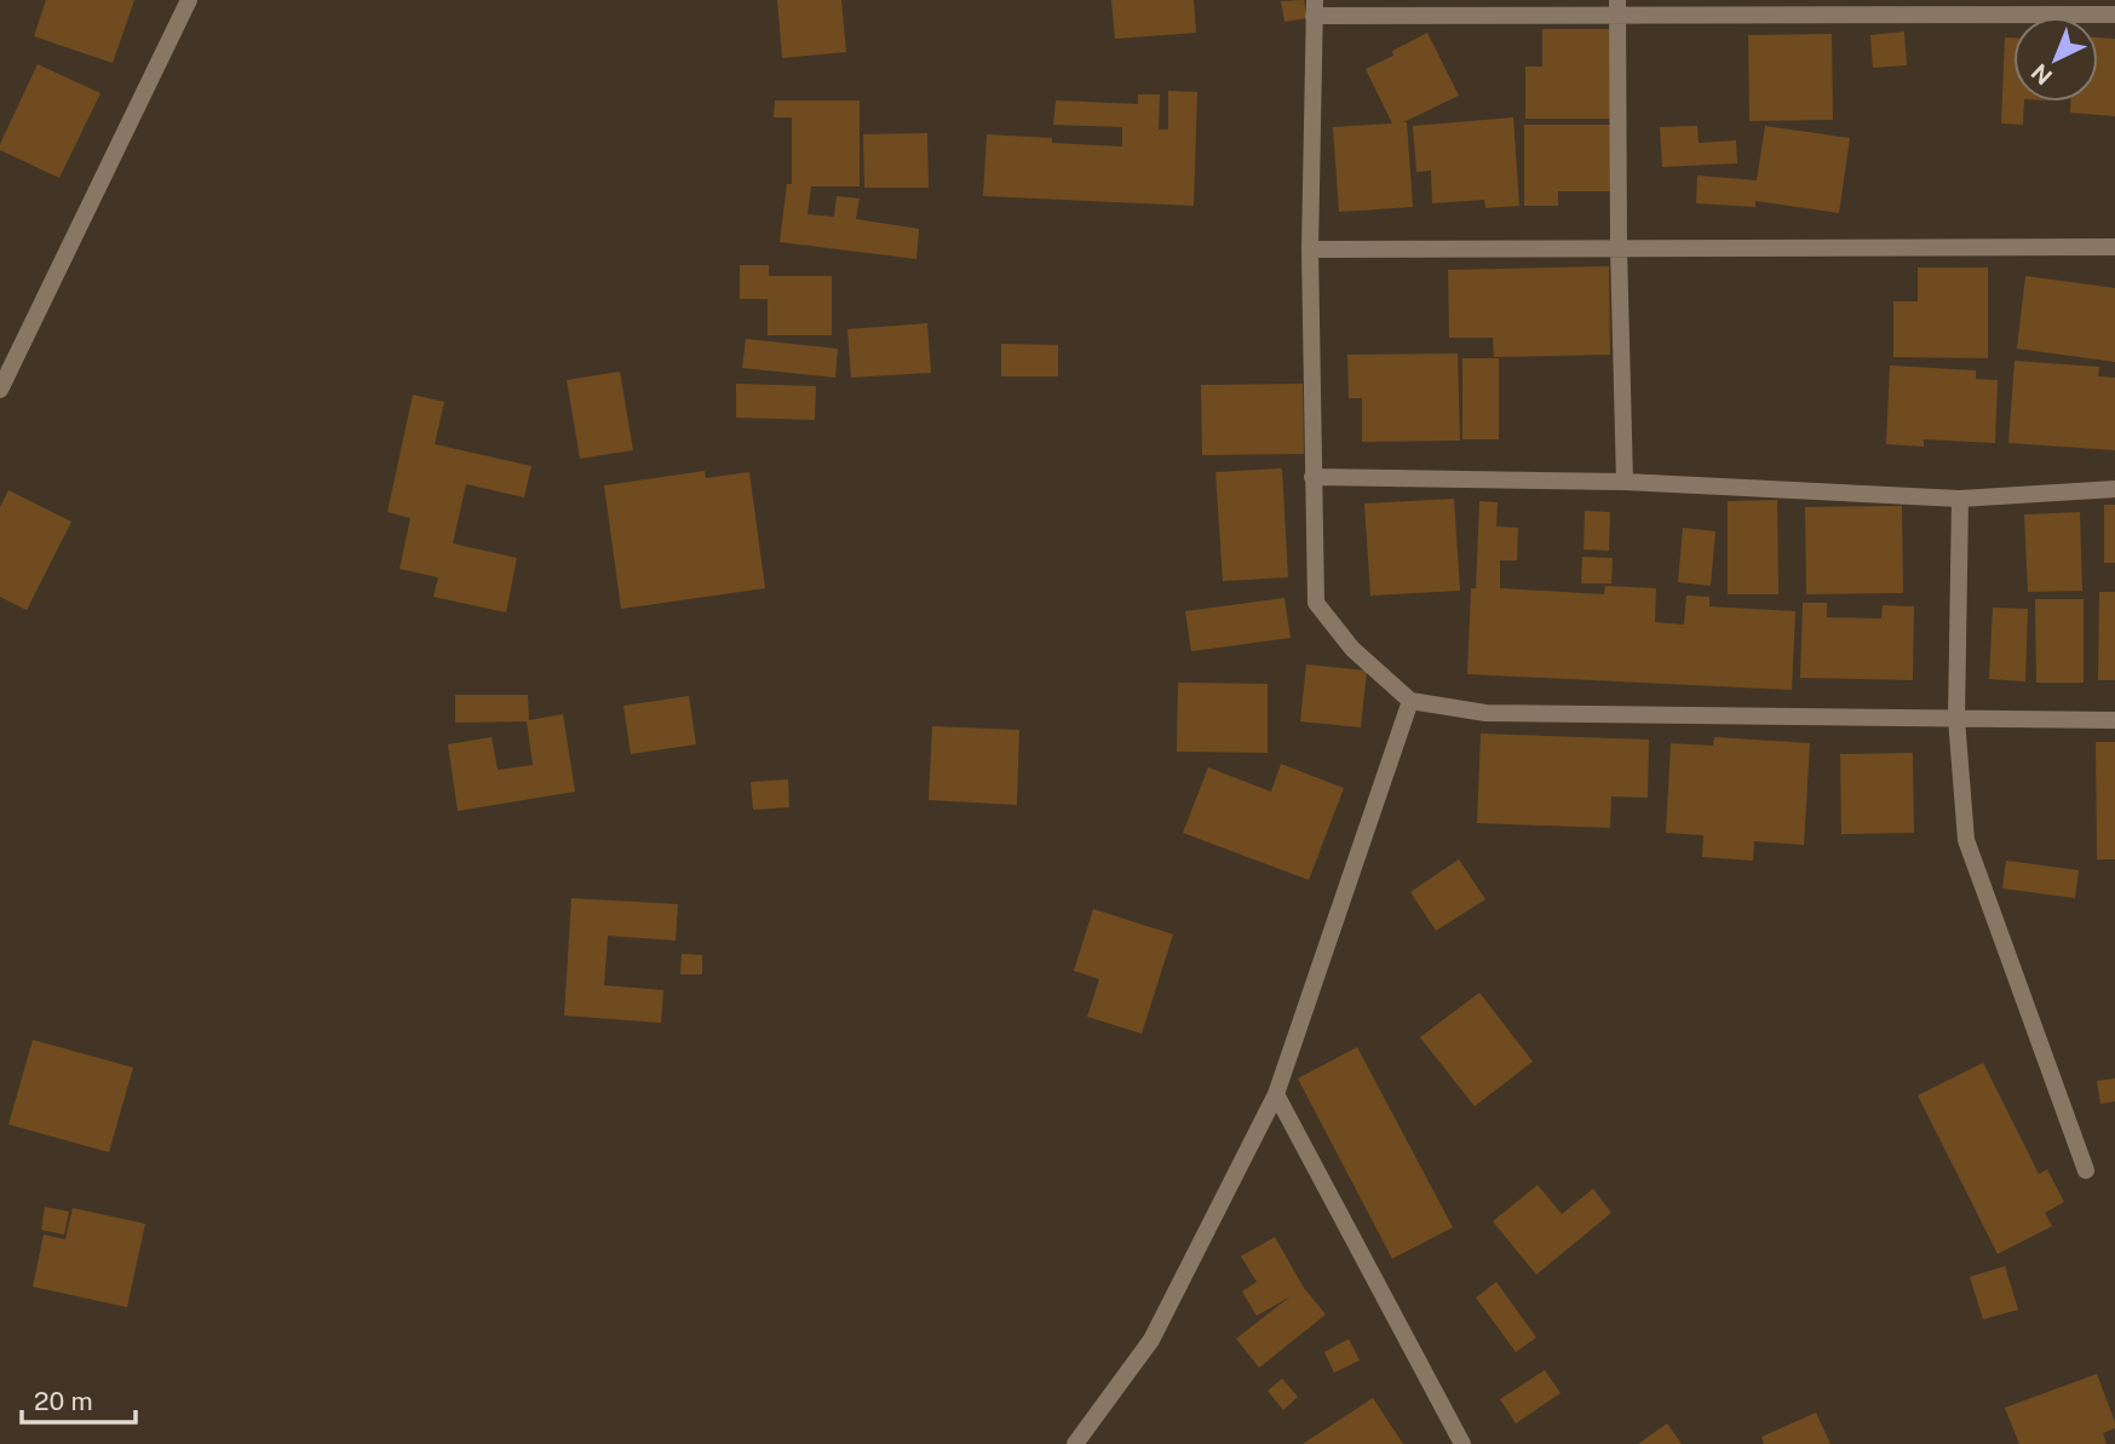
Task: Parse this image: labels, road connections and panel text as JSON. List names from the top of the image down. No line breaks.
{"scale_bar":"20 m","north":"bottom left"}
